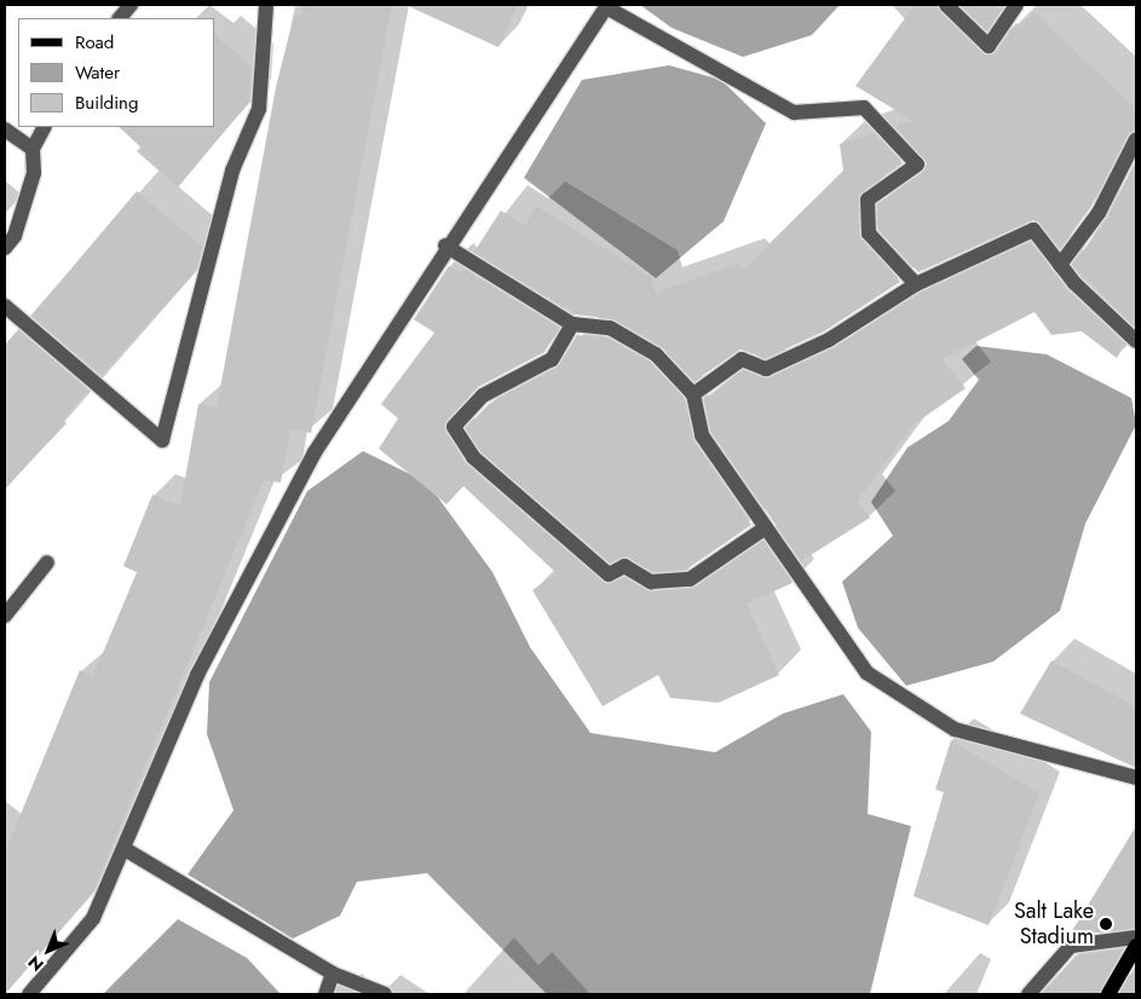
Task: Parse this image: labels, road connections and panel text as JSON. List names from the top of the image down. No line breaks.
{"places":["Salt Lake Stadium"],"legend":["Road","Water","Building"],"north":"bottom left"}
